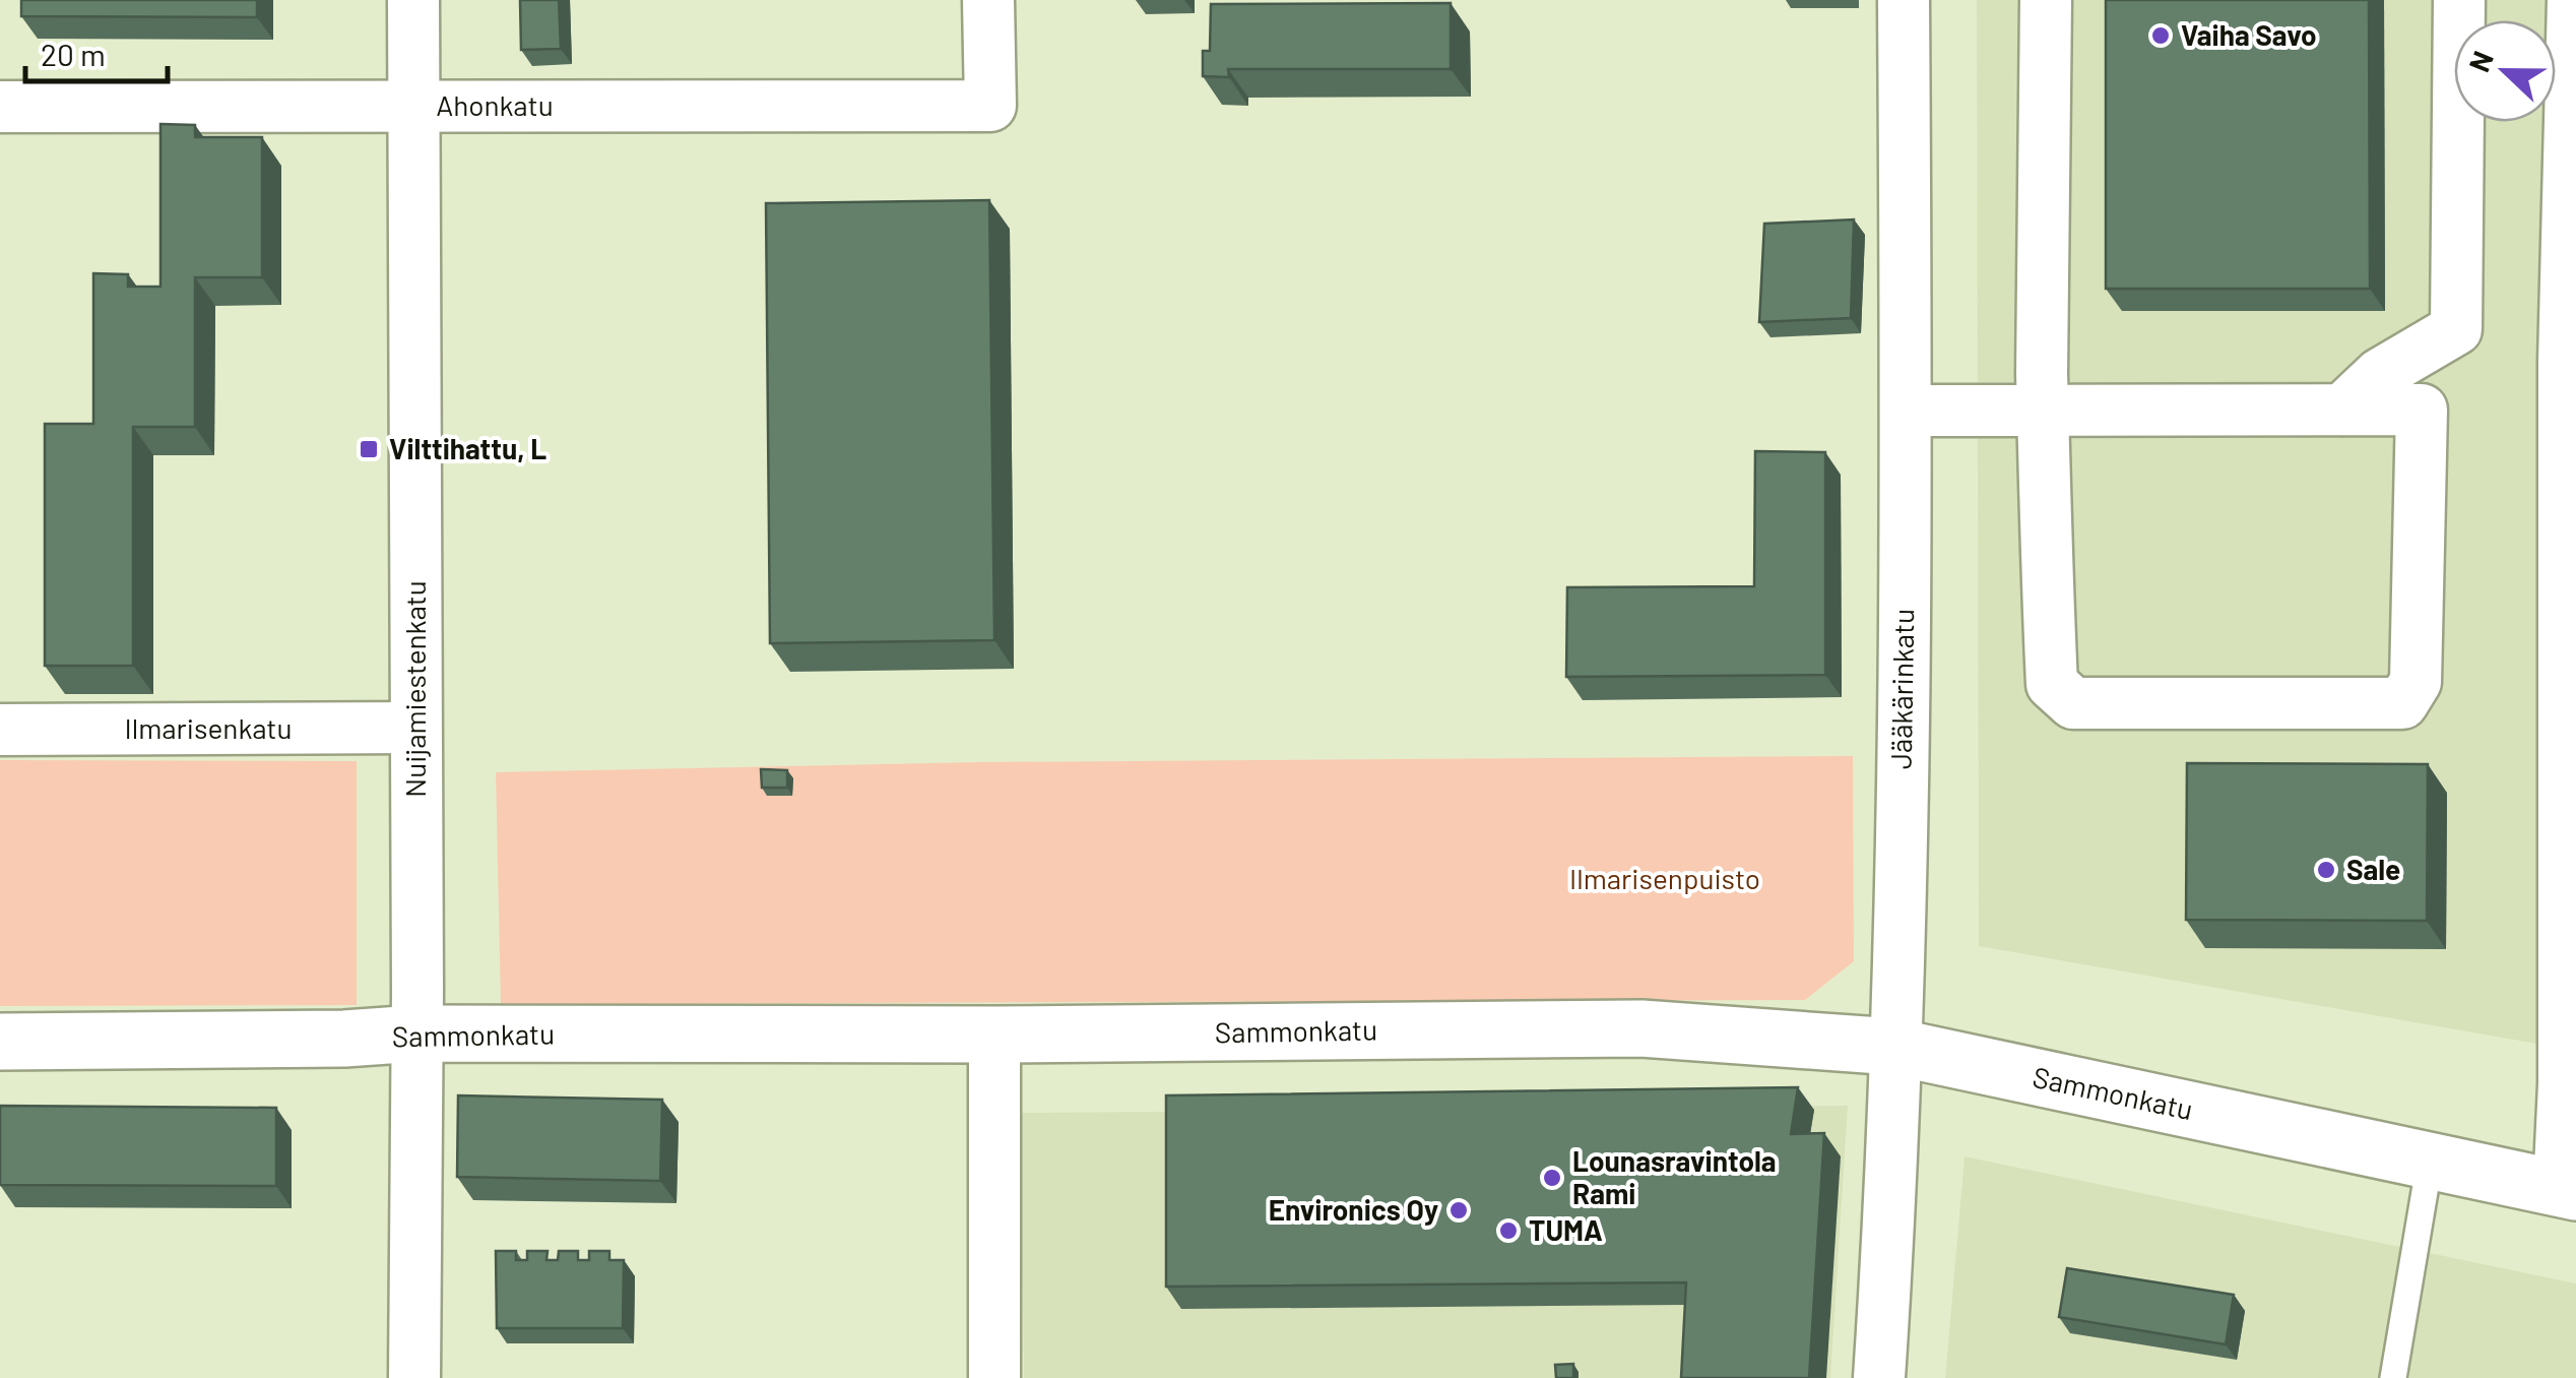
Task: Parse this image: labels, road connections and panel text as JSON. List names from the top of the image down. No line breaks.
{"streets":{"street":["Ahonkatu","Nuijamiestenkatu","Jääkärinkatu","Ilmarisenkatu","Sammonkatu"]},"crossings":[["Ahonkatu","Nuijamiestenkatu"],["Nuijamiestenkatu","Ilmarisenkatu"],["Nuijamiestenkatu","Sammonkatu"],["Jääkärinkatu","Sammonkatu"]],"parks":["Ilmarisenpuisto"],"places":{"other":["Vaiha Savo","Sale","Lounasravintola Rami","Environics Oy","TUMA"],"transit":["Vilttihattu, L"]},"scale_bar":"20 m","north":"left"}
